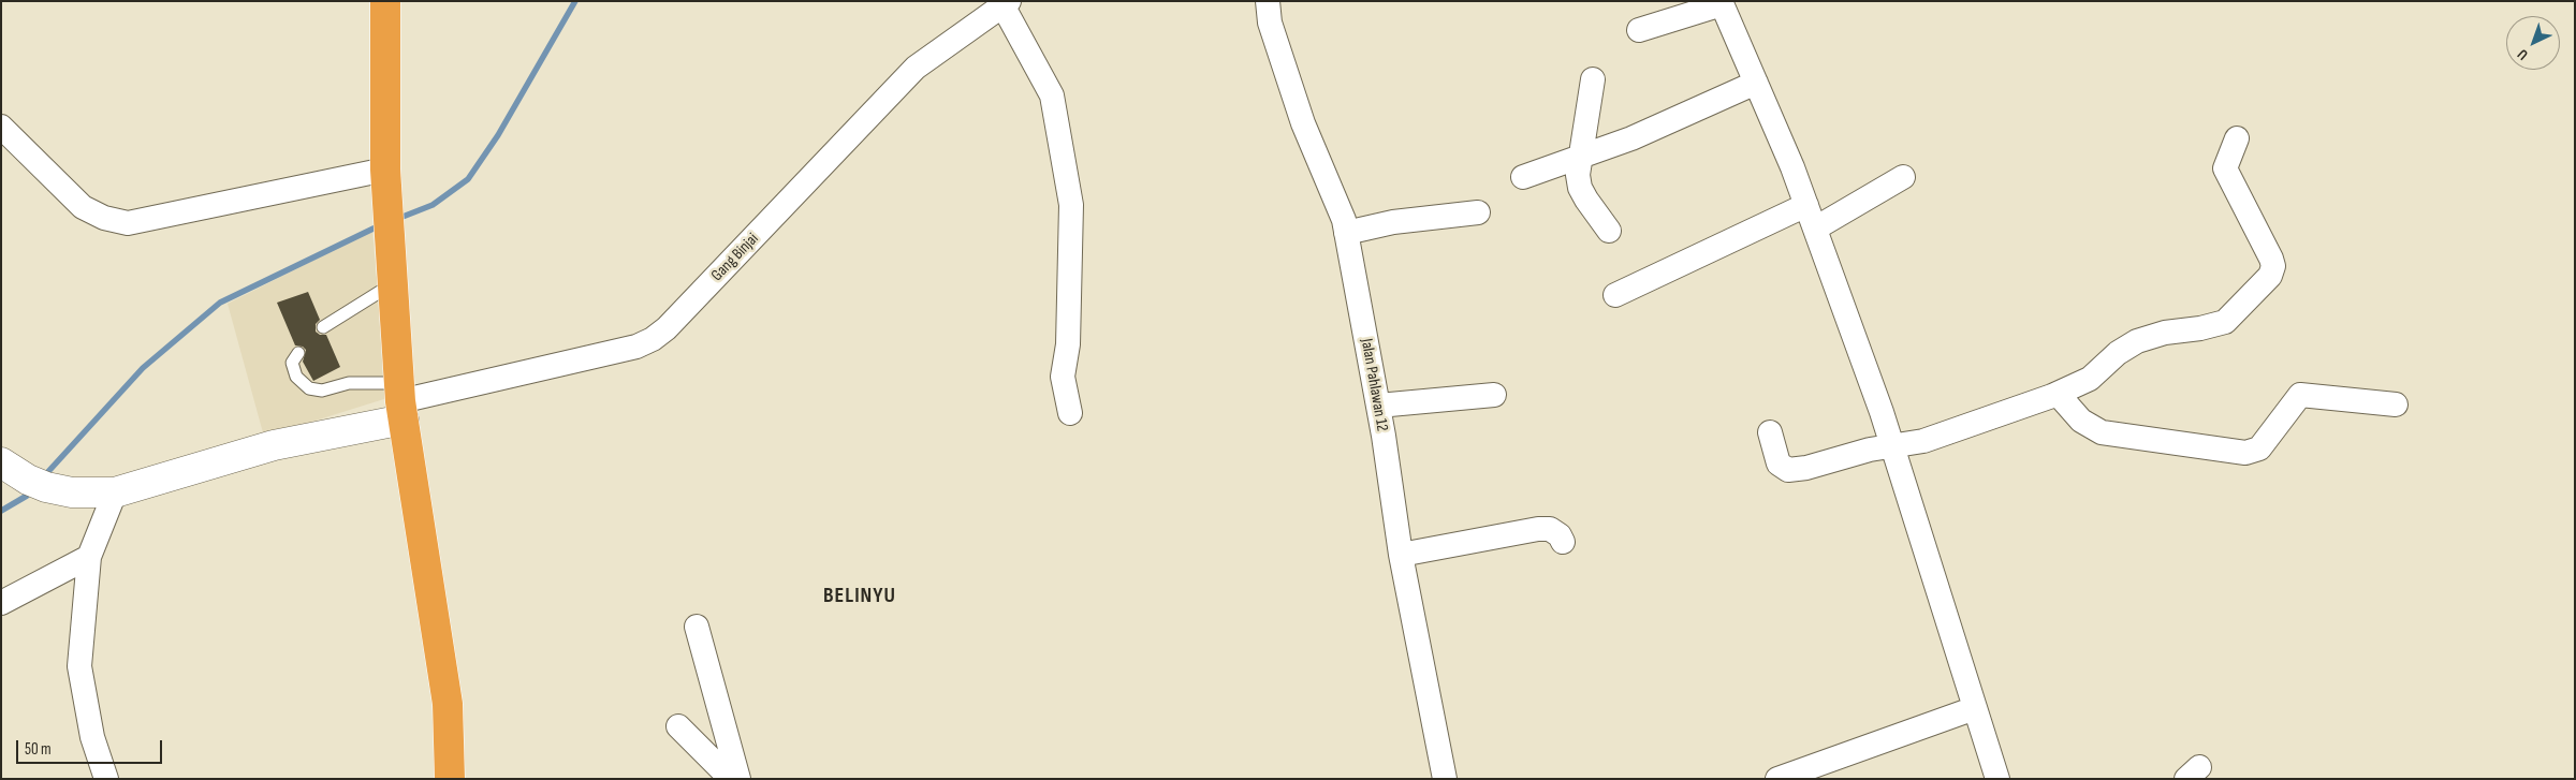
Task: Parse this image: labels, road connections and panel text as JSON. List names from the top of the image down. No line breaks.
{"streets":{"street":["Gang Binjai","Jalan Pahlawan 12"]},"districts":["BELINYU"],"scale_bar":"50 m","north":"bottom left"}
